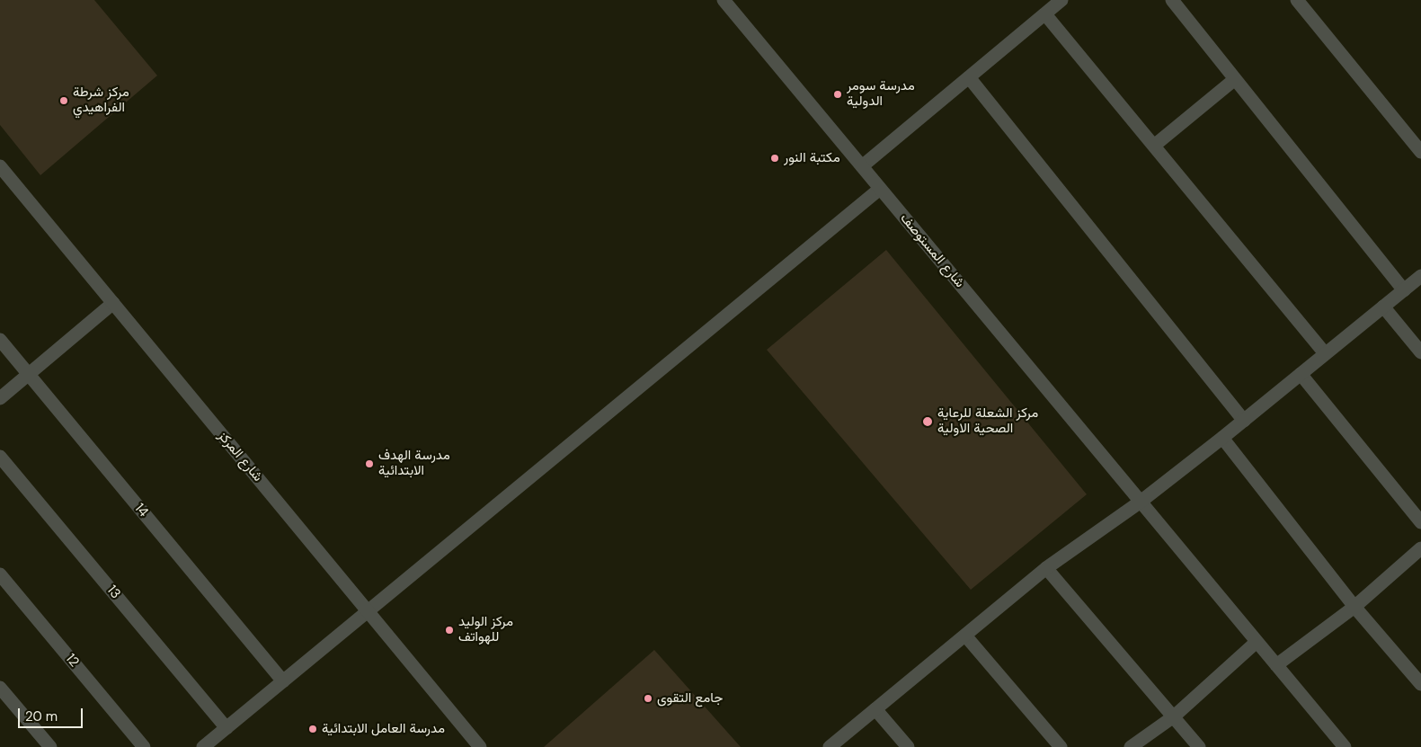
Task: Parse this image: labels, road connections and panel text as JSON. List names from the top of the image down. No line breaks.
{"streets":{"street":["شارع المستوصف","شارع المركز","14","13","12"]},"places":["مدرسة سومر الدولية","مركز شرطة الفراهيدي","مكتبة النور","مركز الشعلة للرعاية الصحية الاولية","مدرسة الهدف الابتدائية","مركز الوليد للهواتف","جامع التقوى","مدرسة العامل الابتدائية"],"scale_bar":"20 m"}
